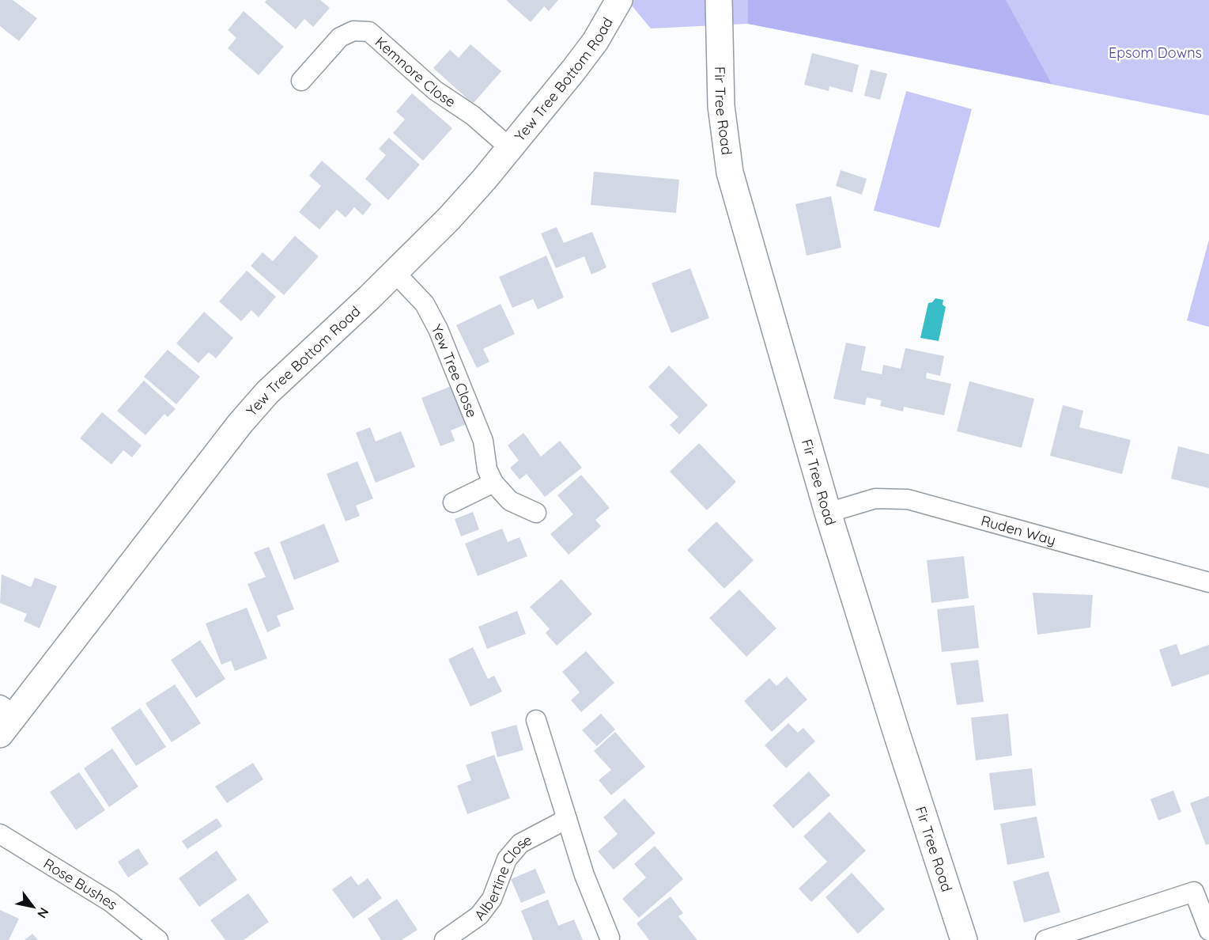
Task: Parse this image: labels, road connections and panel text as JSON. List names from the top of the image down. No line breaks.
{"streets":{"main road":["Yew Tree Bottom Road","Fir Tree Road"],"street":["Kemnore Close","Yew Tree Close","Ruden Way","Albertine Close","Rose Bushes"]},"crossings":[["Kemnore Close","Yew Tree Bottom Road"],["Yew Tree Bottom Road","Yew Tree Close"],["Fir Tree Road","Ruden Way"]],"parks":["Epsom Downs"],"north":"bottom right"}
